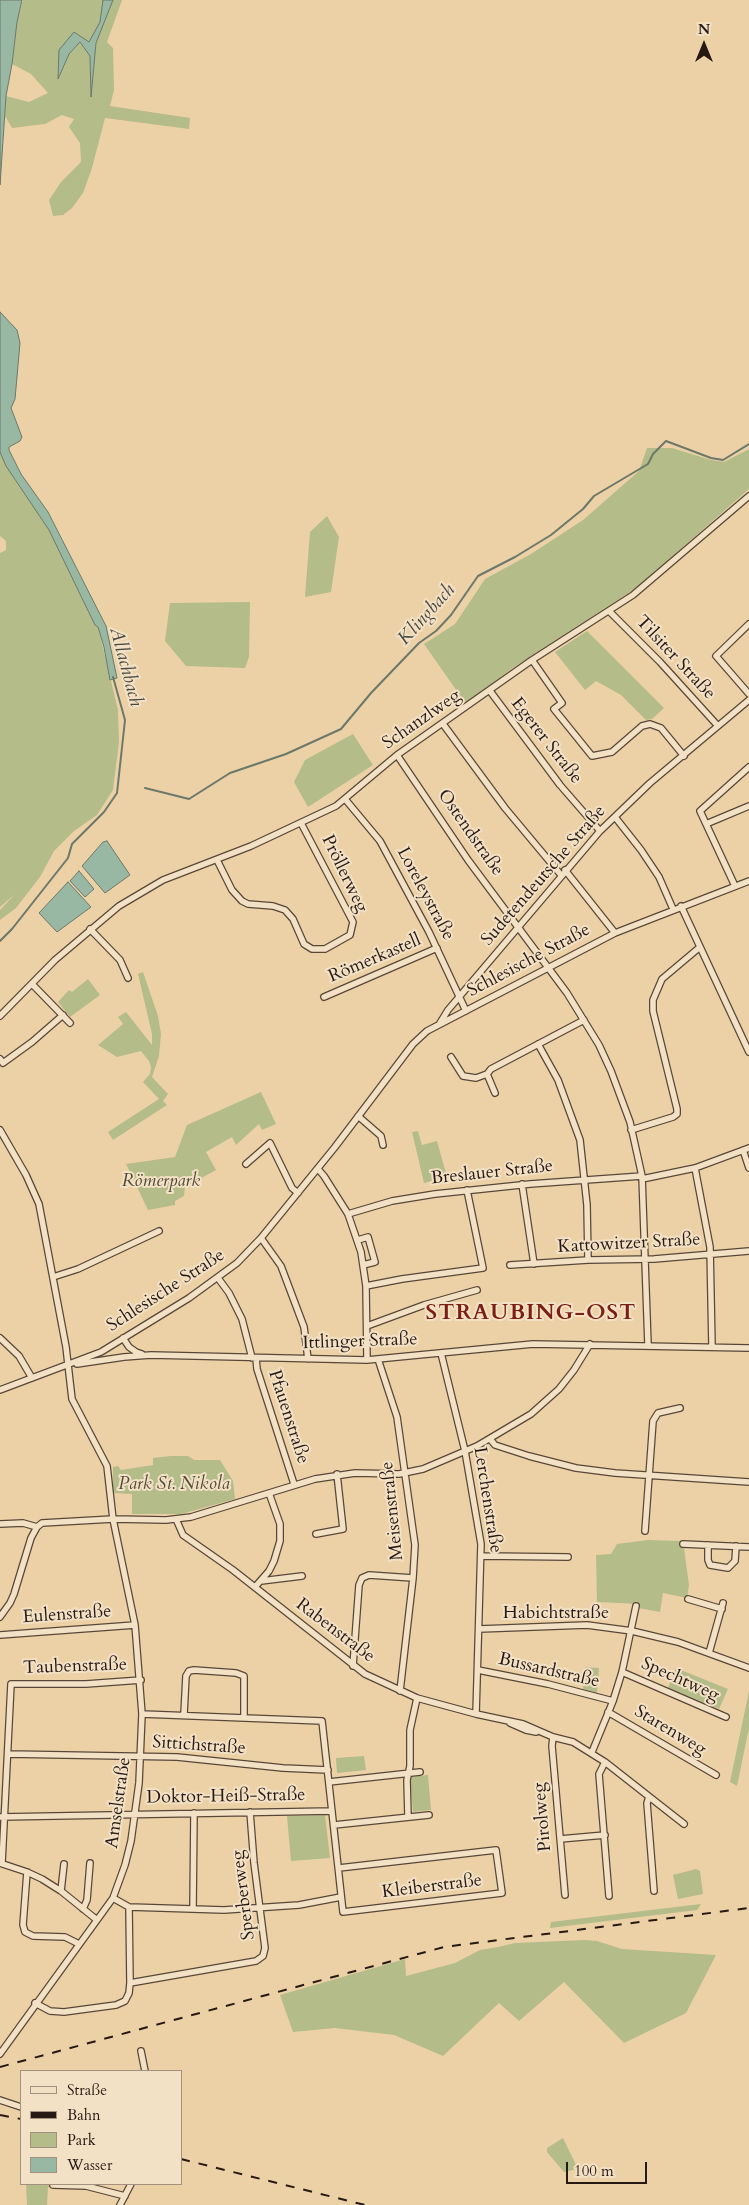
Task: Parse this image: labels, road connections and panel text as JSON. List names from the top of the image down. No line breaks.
{"streets":{"street":["Tilsiter Straße","Schanzlweg","Egerer Straße","Ostendstraße","Pröllerweg","Sudetendeutsche Straße","Loreleystraße","Römerkastell","Schlesische Straße","Breslauer Straße","Kattowitzer Straße","Ittlinger Straße","Pfauenstraße","Lerchenstraße","Meisenstraße","Habichtstraße","Eulenstraße","Rabenstraße","Taubenstraße","Bussardstraße","Spechtweg","Starenweg","Sittichstraße","Doktor-Heiß-Straße","Amselstraße","Pirolweg","Kleiberstraße","Sperberweg"]},"crossings":[["Tilsiter Straße","Schanzlweg"],["Tilsiter Straße","Sudetendeutsche Straße"],["Schanzlweg","Egerer Straße"],["Schanzlweg","Ostendstraße"],["Schanzlweg","Pröllerweg"],["Schanzlweg","Loreleystraße"],["Egerer Straße","Sudetendeutsche Straße"],["Ostendstraße","Sudetendeutsche Straße"],["Ostendstraße","Schlesische Straße"],["Ostendstraße","Breslauer Straße"],["Ostendstraße","Kattowitzer Straße"],["Ostendstraße","Ittlinger Straße"],["Sudetendeutsche Straße","Loreleystraße"],["Sudetendeutsche Straße","Schlesische Straße"],["Loreleystraße","Römerkastell"],["Loreleystraße","Schlesische Straße"],["Schlesische Straße","Ittlinger Straße"],["Schlesische Straße","Pfauenstraße"],["Ittlinger Straße","Pfauenstraße"],["Ittlinger Straße","Lerchenstraße"],["Ittlinger Straße","Meisenstraße"],["Ittlinger Straße","Amselstraße"],["Lerchenstraße","Habichtstraße"],["Lerchenstraße","Rabenstraße"],["Lerchenstraße","Bussardstraße"],["Meisenstraße","Rabenstraße"],["Eulenstraße","Amselstraße"],["Rabenstraße","Pirolweg"],["Taubenstraße","Amselstraße"],["Sittichstraße","Amselstraße"],["Doktor-Heiß-Straße","Amselstraße"],["Doktor-Heiß-Straße","Sperberweg"]],"districts":["STRAUBING-OST"],"water":["Klingbach","Allachbach"],"parks":["Römerpark","Park St. Nikola"],"legend":["Straße","Bahn","Park","Wasser"],"scale_bar":"100 m","north":"top"}
